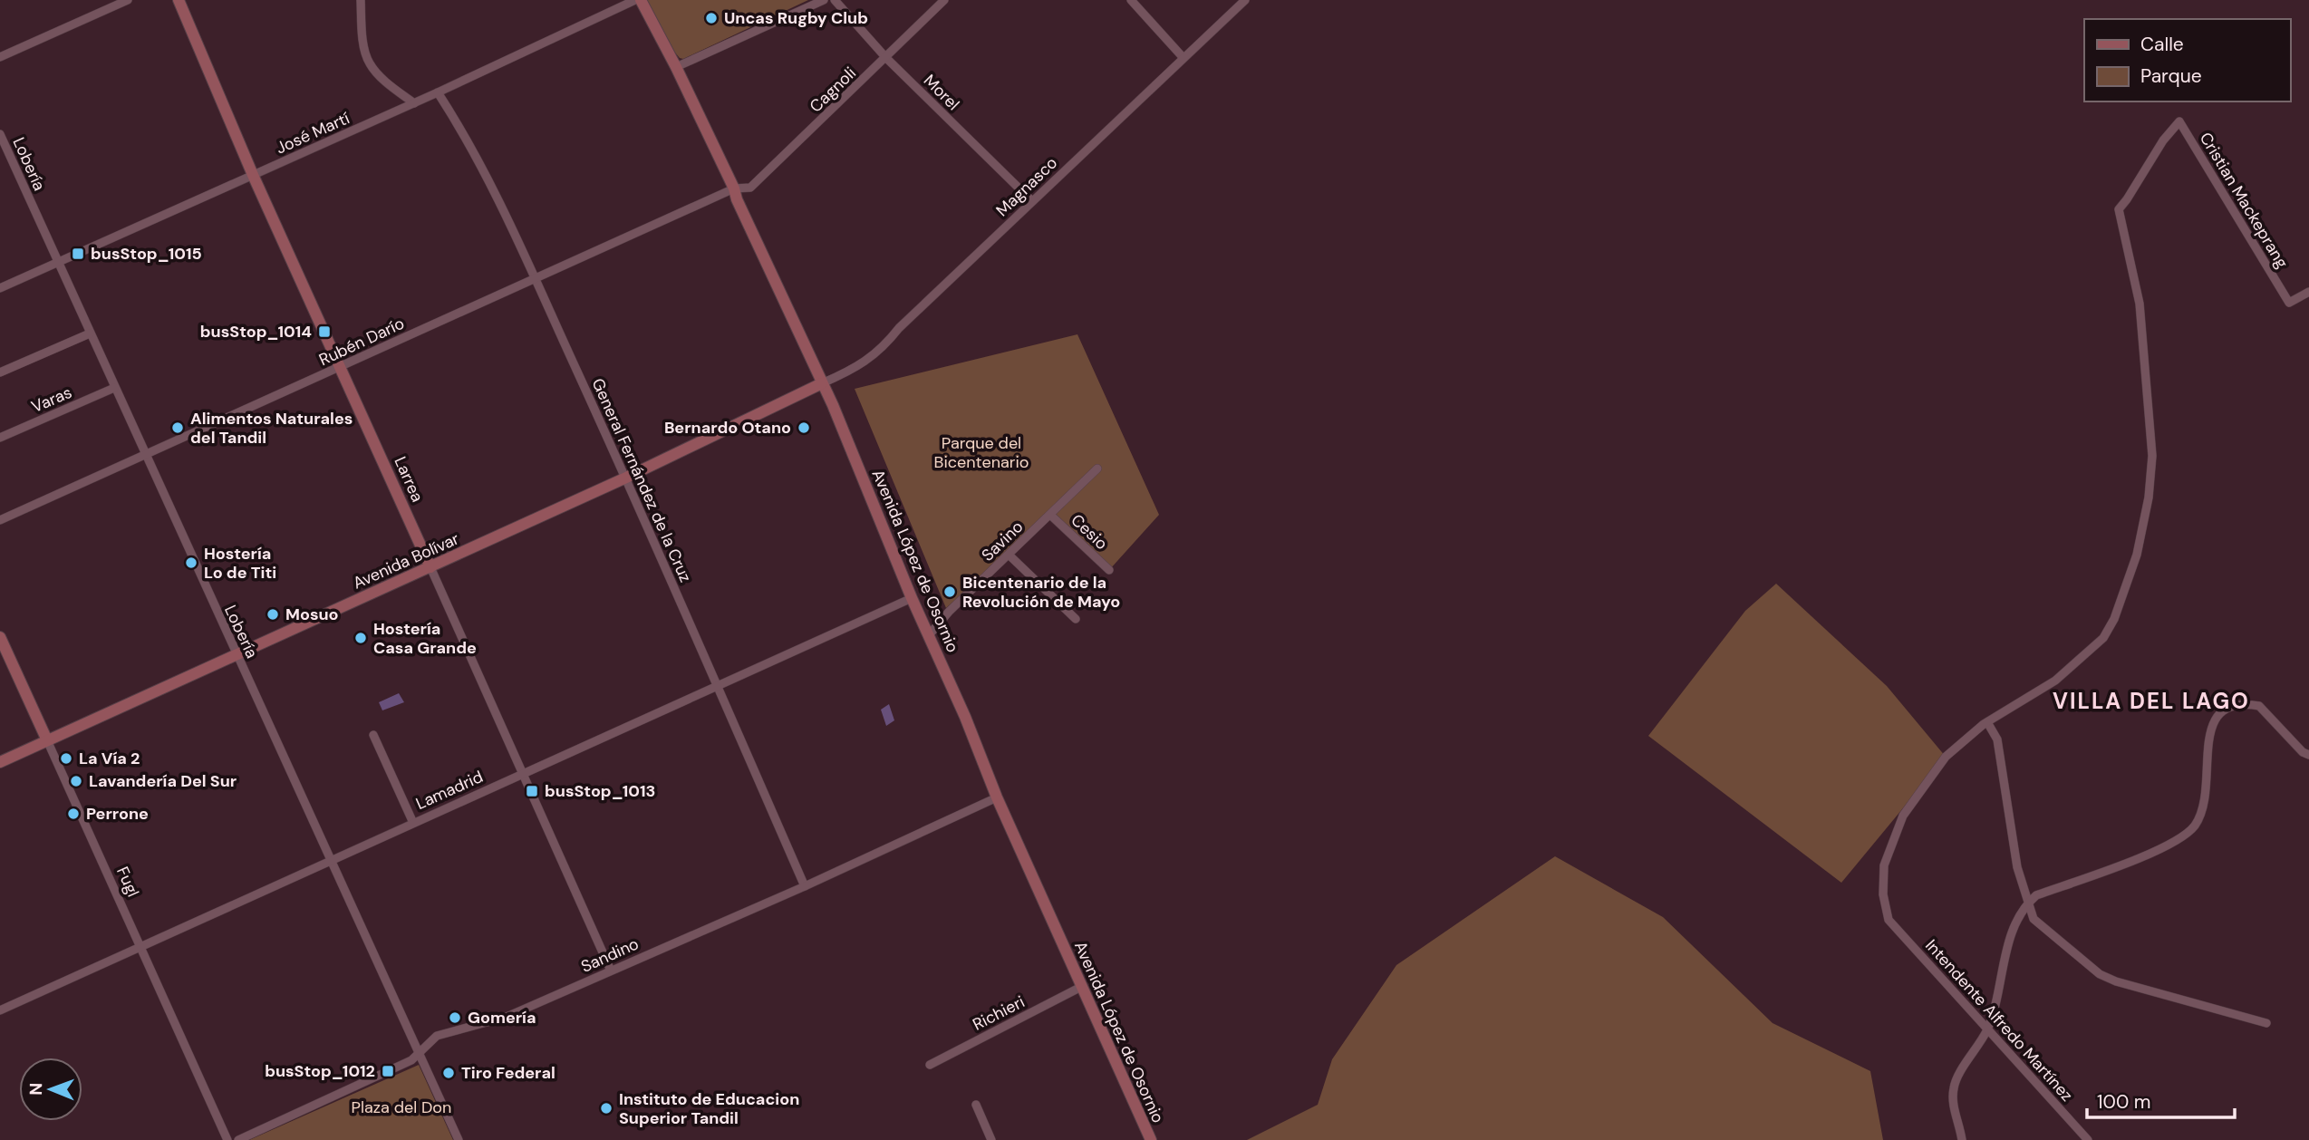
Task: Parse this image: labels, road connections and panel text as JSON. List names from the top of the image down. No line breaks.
{"streets":{"main road":["Larrea","Avenida Bolívar","Avenida López de Osornio","Fugl"],"street":["Cagnoli","Morel","José Martí","Lobería","Magnasco","Cristian Mackeprang","Rubén Darío","Varas","General Fernández de la Cruz","Cesio","Savino","Lamadrid","Sandino","Richieri","Intendente Alfredo Martínez"]},"crossings":[["Cagnoli","Morel"],["Cagnoli","Rubén Darío"],["Cagnoli","Avenida López de Osornio"],["Morel","Magnasco"],["José Martí","Lobería"],["José Martí","Larrea"],["José Martí","General Fernández de la Cruz"],["Lobería","Rubén Darío"],["Lobería","Varas"],["Lobería","Avenida Bolívar"],["Lobería","Lamadrid"],["Lobería","Sandino"],["Magnasco","Avenida Bolívar"],["Magnasco","Avenida López de Osornio"],["Cristian Mackeprang","Intendente Alfredo Martínez"],["Rubén Darío","Larrea"],["Rubén Darío","General Fernández de la Cruz"],["Rubén Darío","Avenida López de Osornio"],["Larrea","Avenida Bolívar"],["Larrea","Lamadrid"],["Larrea","Sandino"],["General Fernández de la Cruz","Avenida Bolívar"],["General Fernández de la Cruz","Lamadrid"],["General Fernández de la Cruz","Sandino"],["Cesio","Savino"],["Savino","Avenida López de Osornio"],["Avenida Bolívar","Avenida López de Osornio"],["Avenida Bolívar","Fugl"],["Avenida López de Osornio","Lamadrid"],["Avenida López de Osornio","Sandino"],["Avenida López de Osornio","Richieri"],["Lamadrid","Fugl"]],"districts":["VILLA DEL LAGO"],"parks":["Parque del Bicentenario","Plaza del Don"],"places":{"other":["Uncas Rugby Club","Alimentos Naturales del Tandil","Bernardo Otano","Hostería Lo de Titi","Bicentenario de la Revolución de Mayo","Mosuo","Hostería Casa Grande","La Vía 2","Lavandería Del Sur","Perrone","Gomería","Tiro Federal","Instituto de Educacion Superior Tandil"],"transit":["busStop_1015","busStop_1014","busStop_1013","busStop_1012"]},"legend":["Calle","Parque"],"scale_bar":"100 m","north":"left"}
